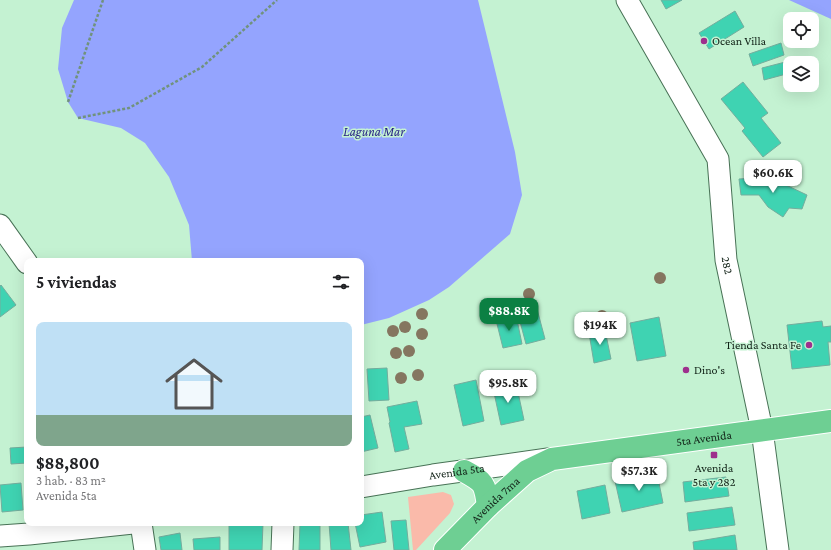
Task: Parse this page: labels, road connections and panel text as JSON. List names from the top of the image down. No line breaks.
{"streets":{"highway":["5ta Avenida","Avenida 7ma"],"street":["282","Avenida 5ta"]},"crossings":[["282","5ta Avenida"],["5ta Avenida","Avenida 5ta"],["5ta Avenida","Avenida 7ma"],["Avenida 5ta","Avenida 7ma"]],"water":["Laguna Mar"],"places":{"other":["Ocean Villa","Tienda Santa Fe","Dino's"],"transit":["Avenida 5ta y 282"]},"page":{"price":["$60.6K","$88.8K","$194K","$95.8K","$57.3K"],"heading":"5 viviendas","list":[{"name":"$88,800","note":"3 hab. · 83 m² · Avenida 5ta"}]}}
